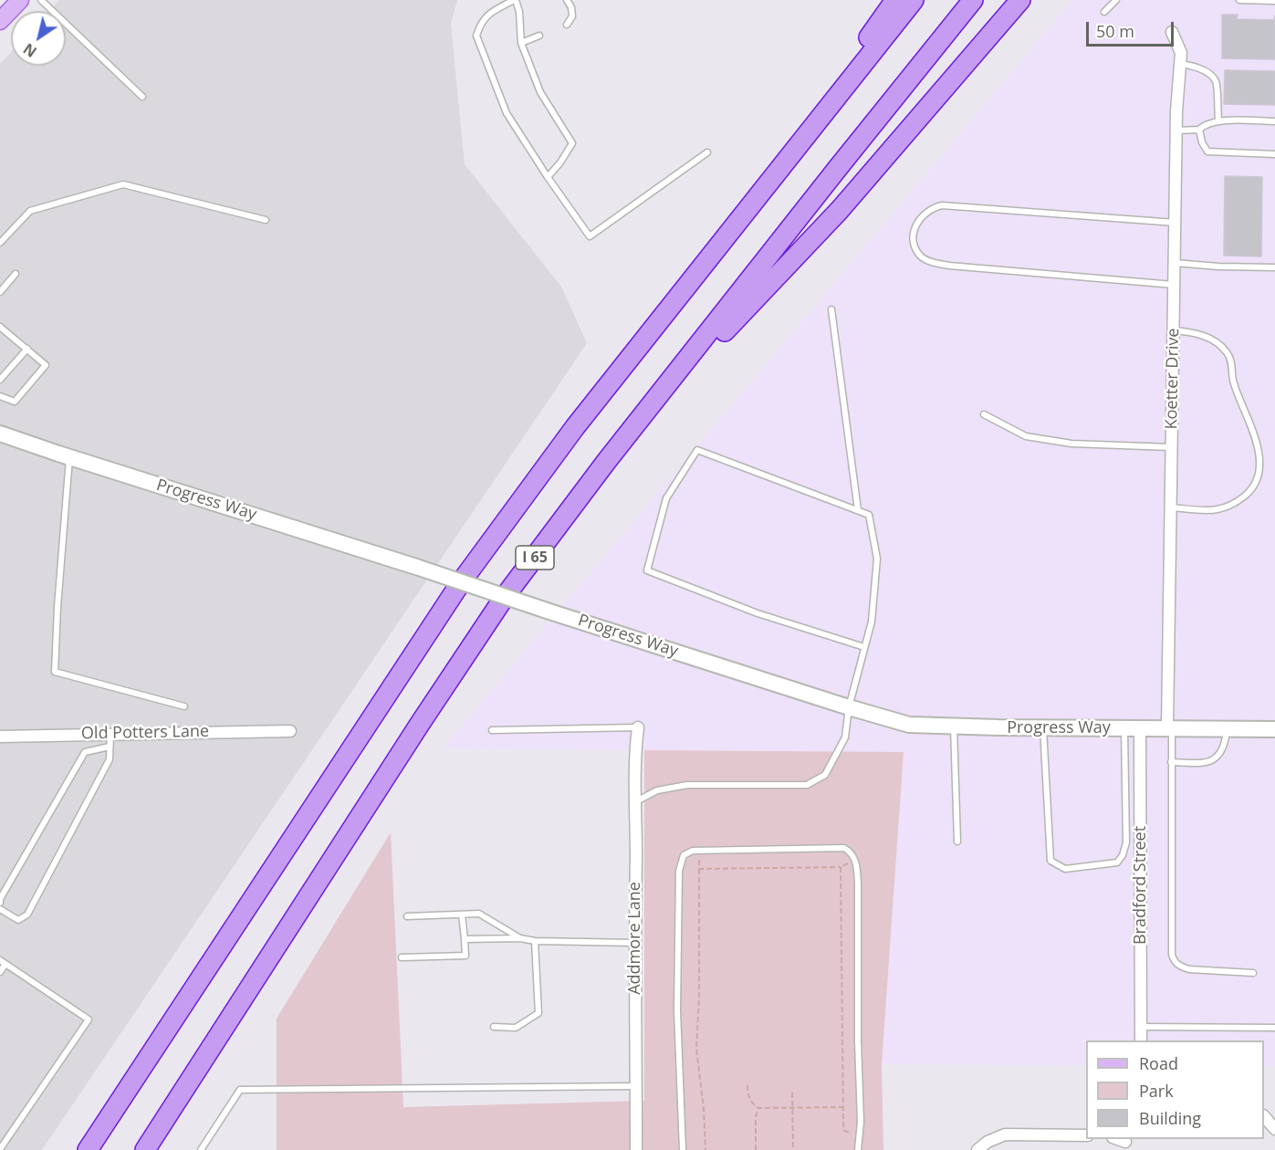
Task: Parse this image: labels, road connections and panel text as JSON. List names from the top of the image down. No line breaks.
{"streets":{"highway":["I 65"],"street":["Koetter Drive","Progress Way","Old Potters Lane","Bradford Street","Addmore Lane"]},"crossings":[["Koetter Drive","Progress Way"],["Progress Way","Bradford Street"]],"legend":["Road","Park","Building"],"scale_bar":"50 m","north":"bottom left"}
